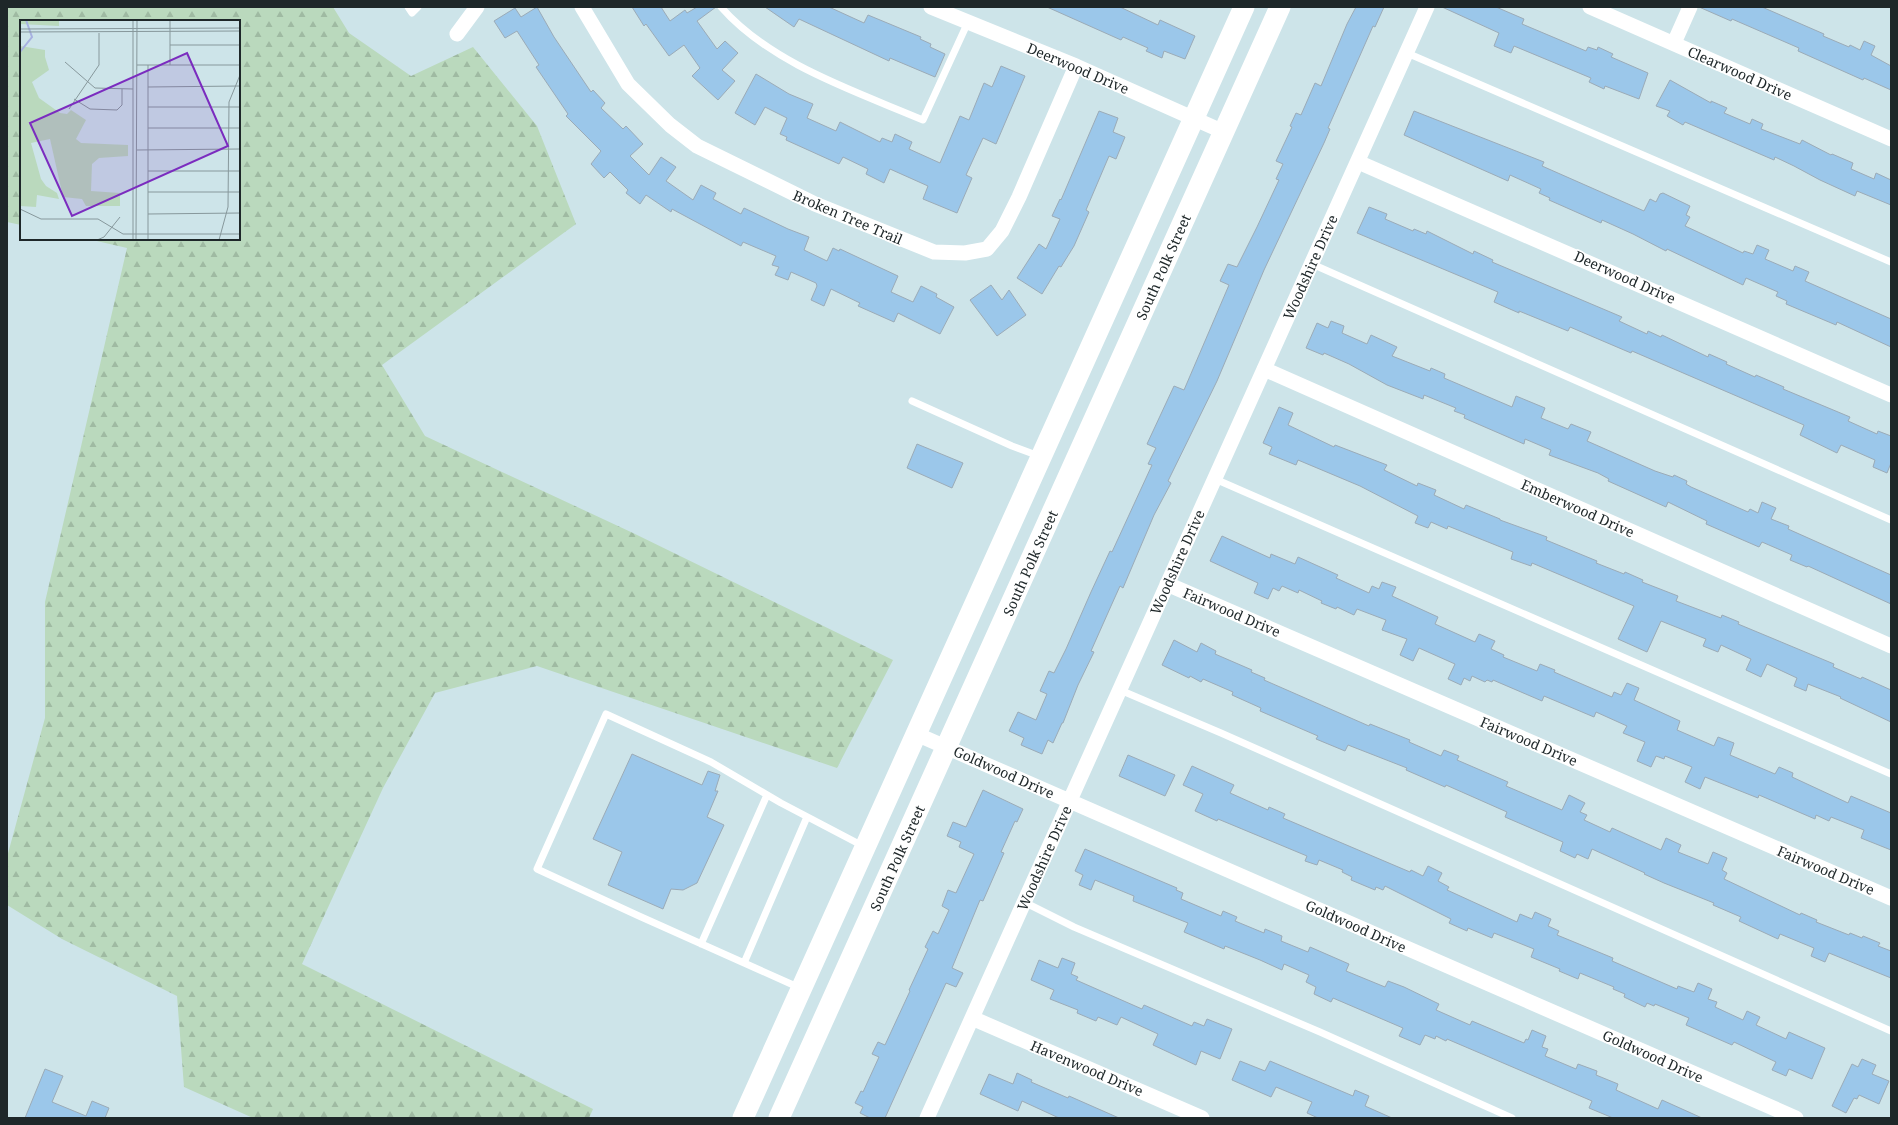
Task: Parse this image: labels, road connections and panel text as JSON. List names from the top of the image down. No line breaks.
{"streets":{"main road":["South Polk Street"],"street":["Deerwood Drive","Clearwood Drive","Broken Tree Trail","Woodshire Drive","Emberwood Drive","Fairwood Drive","Goldwood Drive","Havenwood Drive"]},"crossings":[["Deerwood Drive","Broken Tree Trail"],["Deerwood Drive","South Polk Street"],["Deerwood Drive","Woodshire Drive"],["South Polk Street","Goldwood Drive"],["Woodshire Drive","Emberwood Drive"],["Woodshire Drive","Fairwood Drive"],["Woodshire Drive","Goldwood Drive"],["Woodshire Drive","Havenwood Drive"]]}
